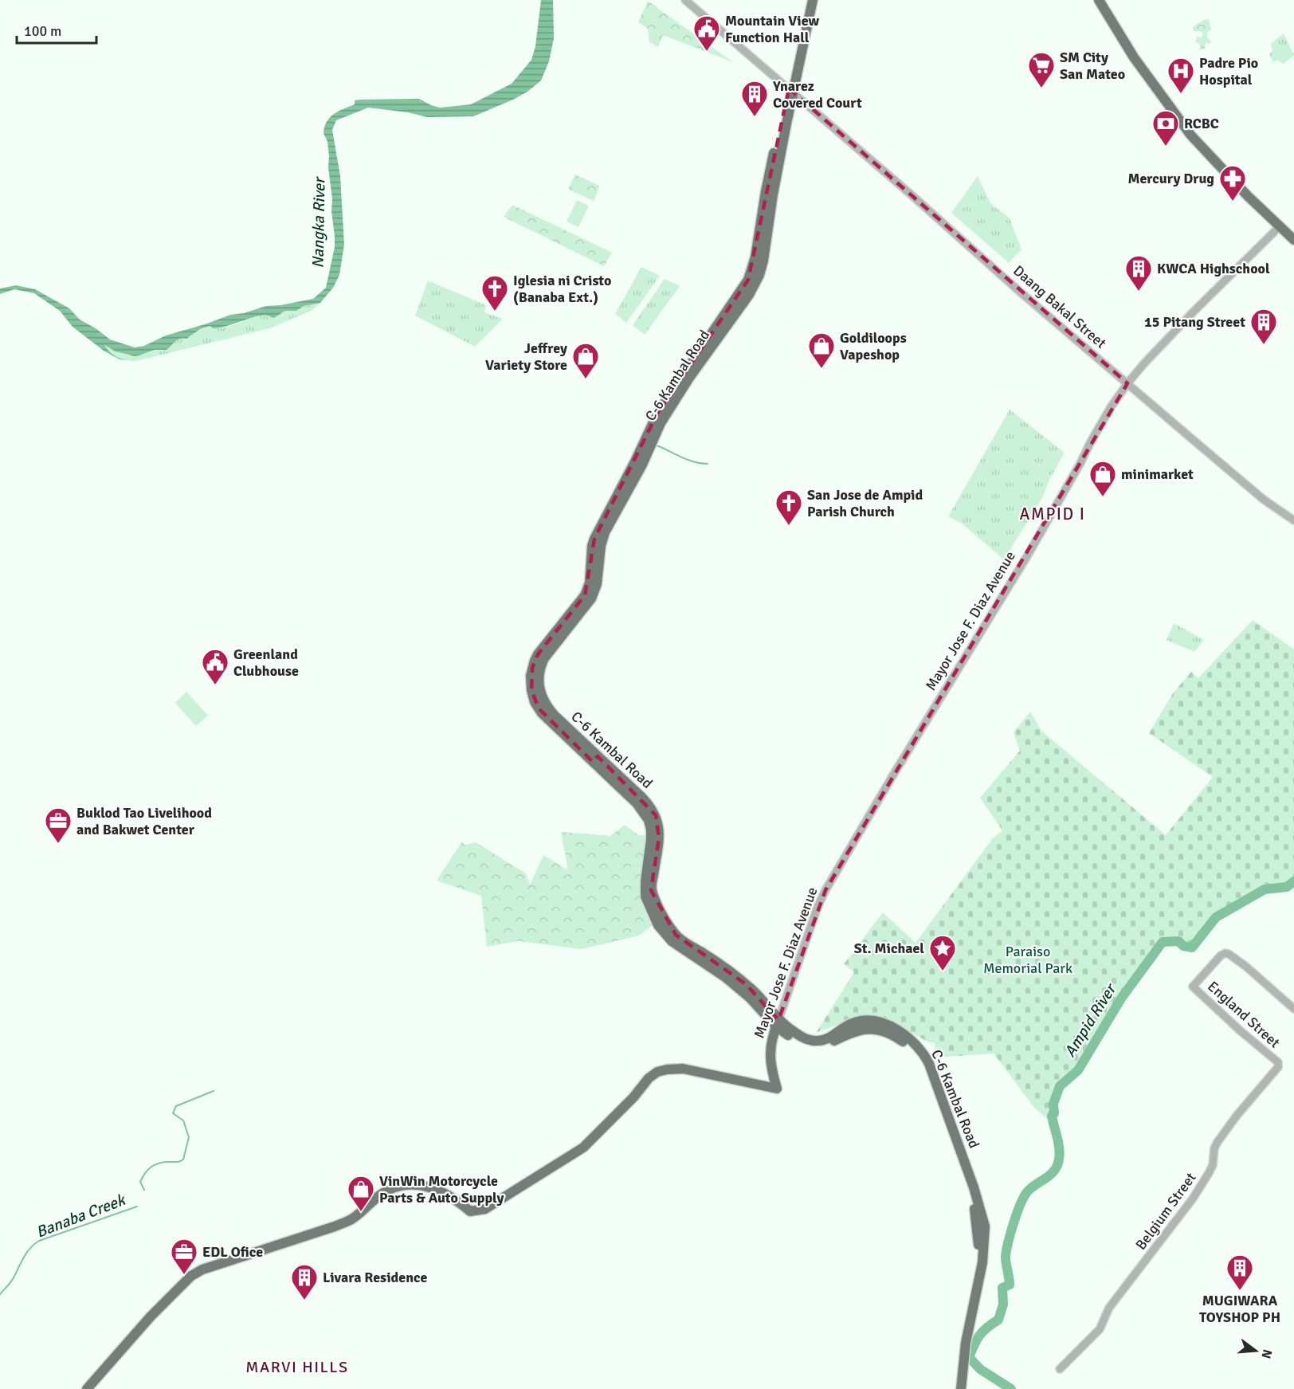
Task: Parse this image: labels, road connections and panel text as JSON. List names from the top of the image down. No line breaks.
{"streets":{"main road":["C-6 Kambal Road","Mayor Jose F. Diaz Avenue"],"street":["Daang Bakal Street","England Street","Belgium Street"]},"crossings":[["Daang Bakal Street","C-6 Kambal Road"],["Daang Bakal Street","Mayor Jose F. Diaz Avenue"],["C-6 Kambal Road","Mayor Jose F. Diaz Avenue"],["England Street","Belgium Street"]],"districts":["AMPID I","MARVI HILLS"],"water":["Nangka River","Ampid River","Banaba Creek"],"parks":["Paraiso Memorial Park"],"places":{"public building":["Mountain View Function Hall","Greenland Clubhouse"],"supermarket":["SM City San Mateo"],"hospital":["Padre Pio Hospital"],"building":["Ynarez Covered Court","KWCA Highschool","15 Pitang Street","MUGIWARA TOYSHOP PH","Livara Residence"],"bank":["RCBC"],"pharmacy":["Mercury Drug"],"church":["Iglesia ni Cristo (Banaba Ext.)","San Jose de Ampid Parish Church"],"shop":["Goldiloops Vapeshop","Jeffrey Variety Store","minimarket","VinWin Motorcycle Parts & Auto Supply"],"office":["Buklod Tao Livelihood and Bakwet Center","EDL Ofice"],"place":["St. Michael"]},"scale_bar":"100 m","north":"right"}
